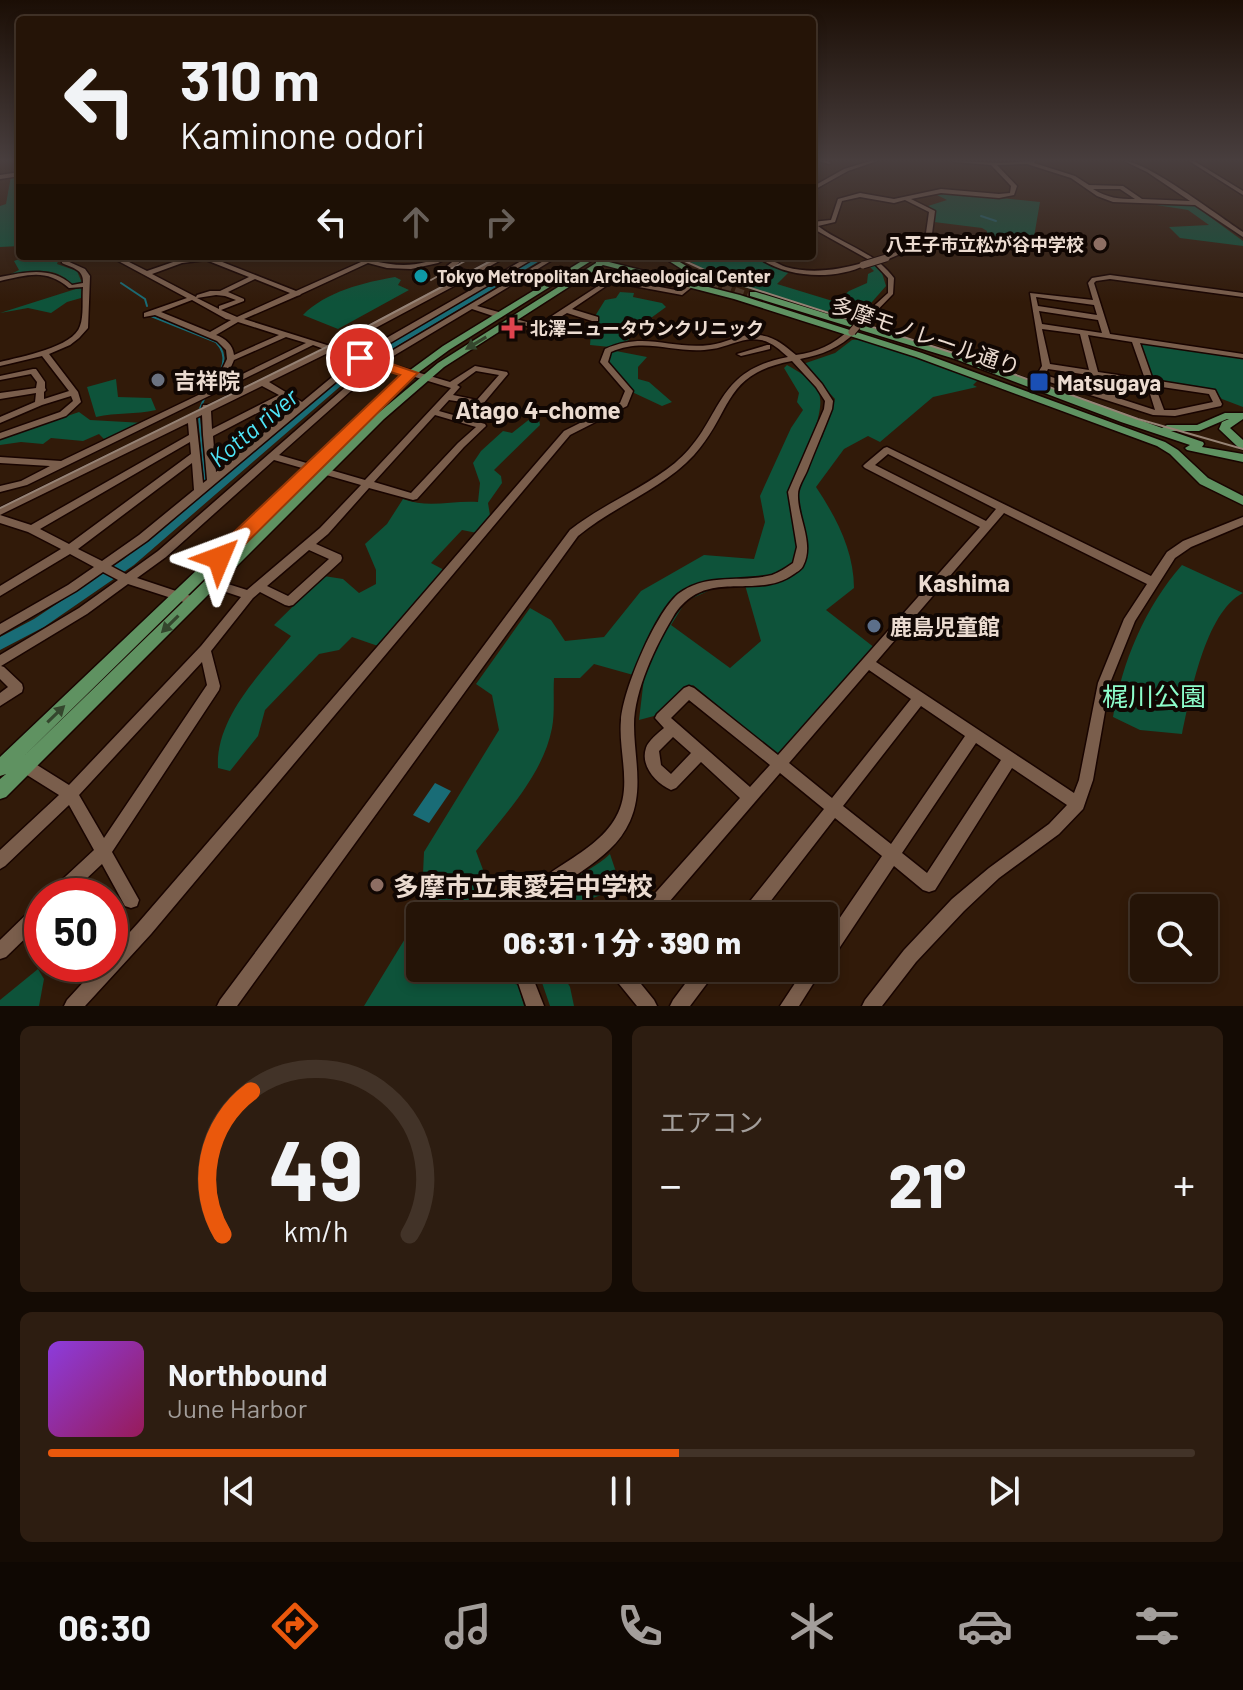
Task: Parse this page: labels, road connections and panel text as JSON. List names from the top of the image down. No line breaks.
{"streets":{"main road":["多摩モノレール通り"]},"districts":["Atago 4-chome","Kashima"],"water":["Kotta river"],"parks":["梶川公園"],"places":{"other":["八王子市立松が谷中学校","Tokyo Metropolitan Archaeological Center","吉祥院","鹿島児童館","多摩市立東愛宕中学校"],"health":["北澤ニュータウンクリニック"],"transit":["Matsugaya"]},"page":{"turn":["310 m","Kaminone odori"],"limit":"50","trip":"06:31 · 1 分 · 390 m","tile":"エアコン","heat":["−","21°","+"],"song":["Northbound","June Harbor"],"tabs":"06:30","gauge":["49","km/h"]}}
